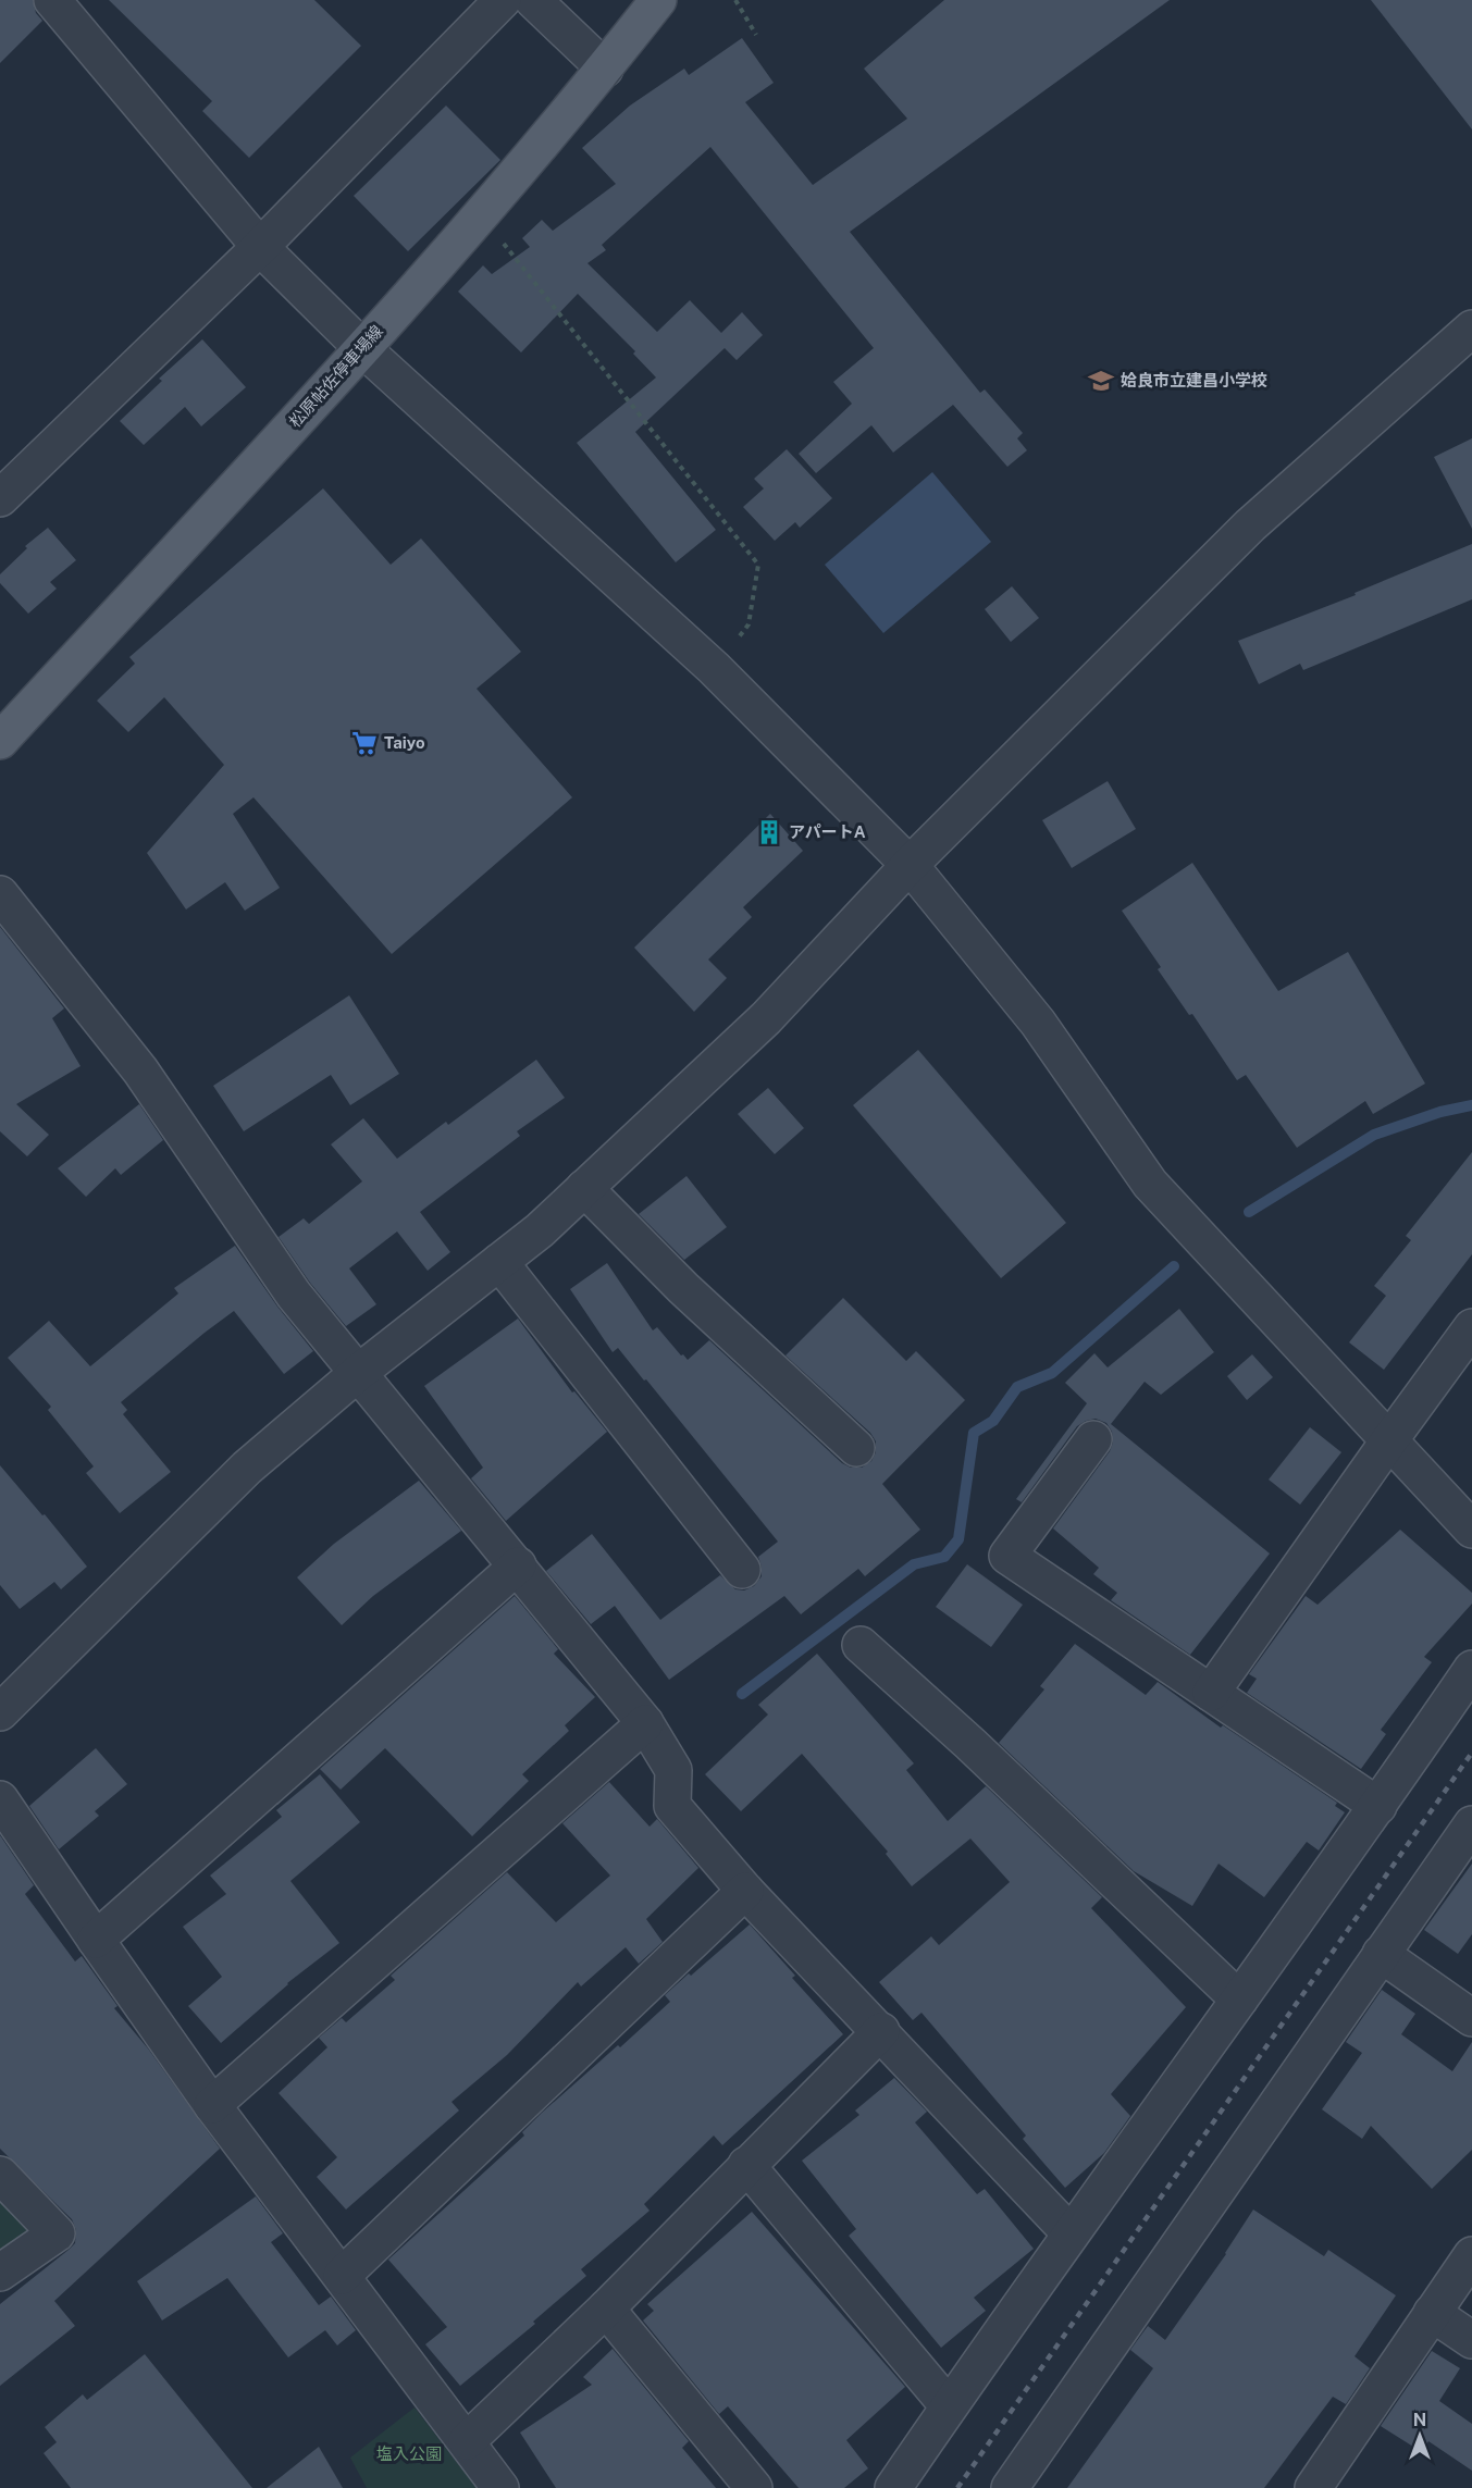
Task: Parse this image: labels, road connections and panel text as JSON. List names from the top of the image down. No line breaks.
{"streets":{"main road":["松原帖佐停車場線"]},"parks":["塩入公園"],"places":{"school or university":["姶良市立建昌小学校"],"supermarket":["Taiyo"],"building":["アパートA"]},"north":"top"}
